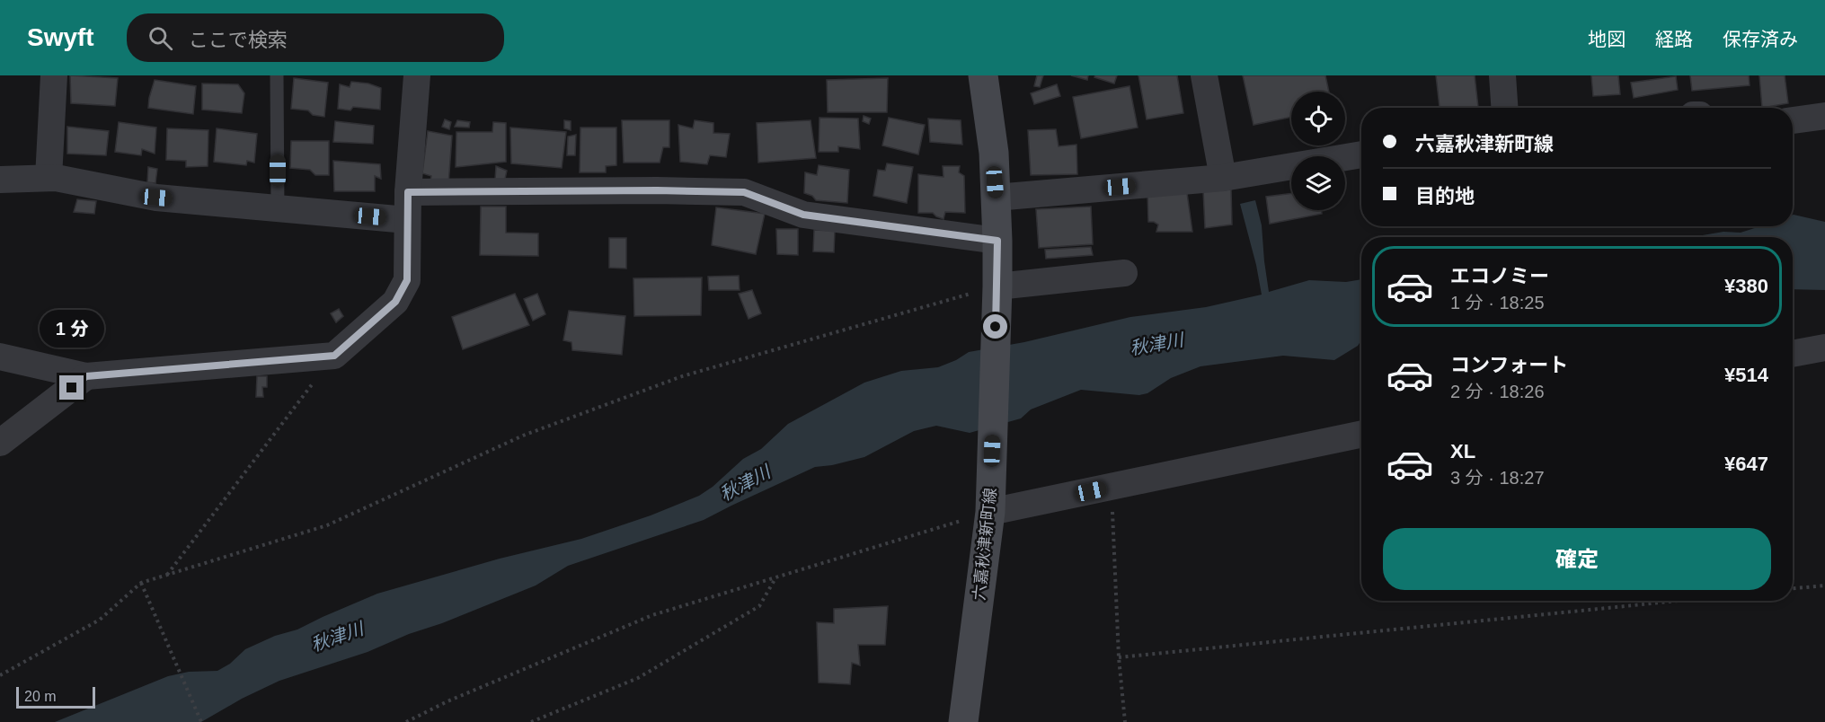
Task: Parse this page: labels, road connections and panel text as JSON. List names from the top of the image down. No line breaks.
{"streets":{"main road":["六嘉秋津新町線"]},"water":["秋津川"],"scale_bar":"20 m","page":{"header":"Swyft","search":"ここで検索","nav":["地図","経路","保存済み"],"banner":["六嘉秋津新町線","目的地"],"list":[{"name":"エコノミー","note":"1 分 · 18:25","value":"¥380"},{"name":"コンフォート","note":"2 分 · 18:26","value":"¥514"},{"name":"XL","note":"3 分 · 18:27","value":"¥647"}],"bubble":"1 分","buttons":"確定","scale":"20 m"}}
